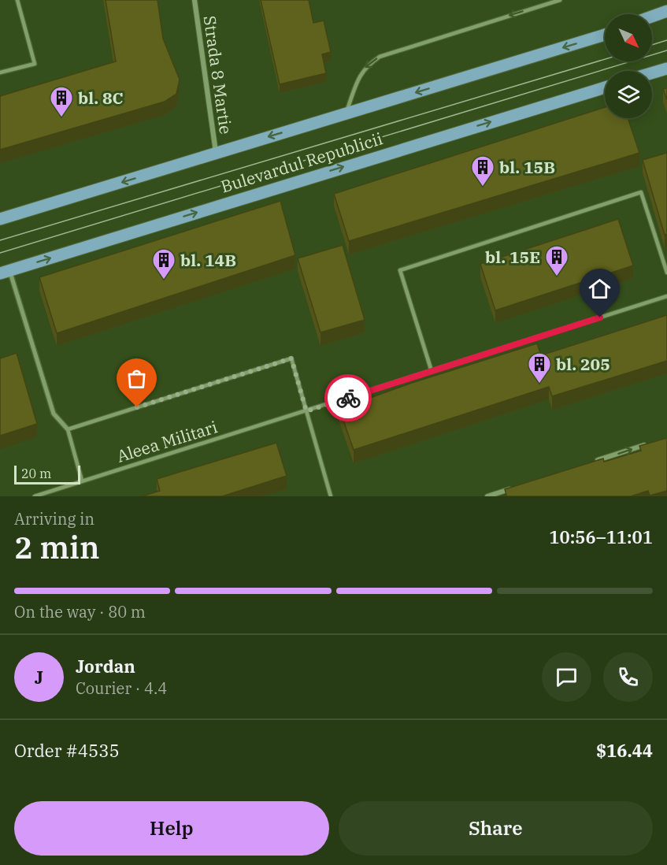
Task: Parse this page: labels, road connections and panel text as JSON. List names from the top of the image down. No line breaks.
{"streets":{"main road":["Bulevardul Republicii"],"street":["Strada 8 Martie"],"lane":["Aleea Militari"]},"crossings":[["Strada 8 Martie","Bulevardul Republicii"]],"places":{"building":["bl. 8C","bl. 15B","bl. 15E","bl. 14B","bl. 205"]},"scale_bar":"20 m","north":"bottom right","page":{"scale":"20 m","heading":["2 min","Arriving in","10:56–11:01"],"panel":["Jordan","Courier · 4.4","Order #4535","$16.44"],"bar":"On the way · 80 m","round":"J","buttons":["Help","Share"]}}
